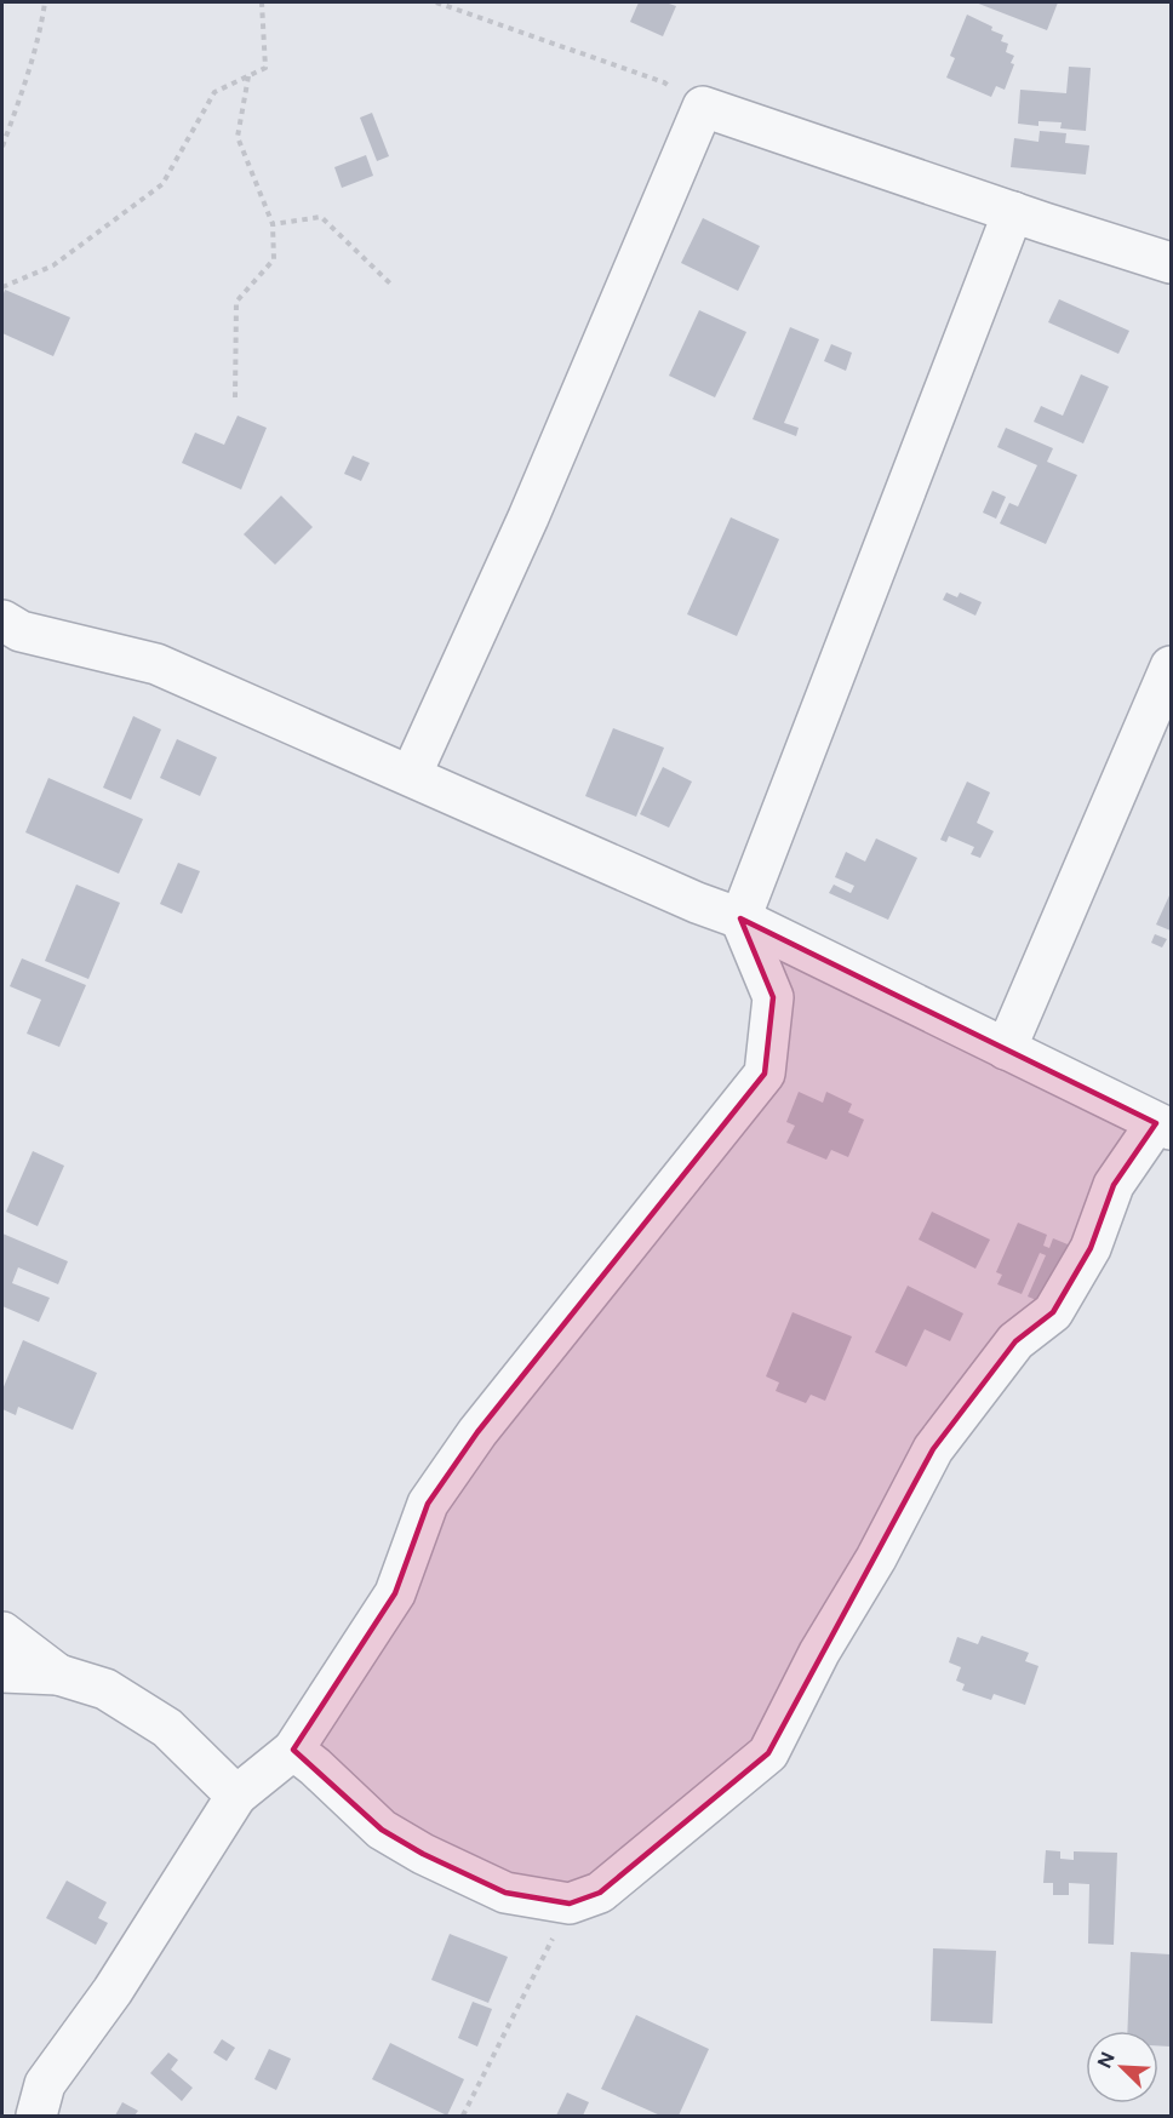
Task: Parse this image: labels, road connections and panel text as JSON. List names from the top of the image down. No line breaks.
{"north":"top left"}
